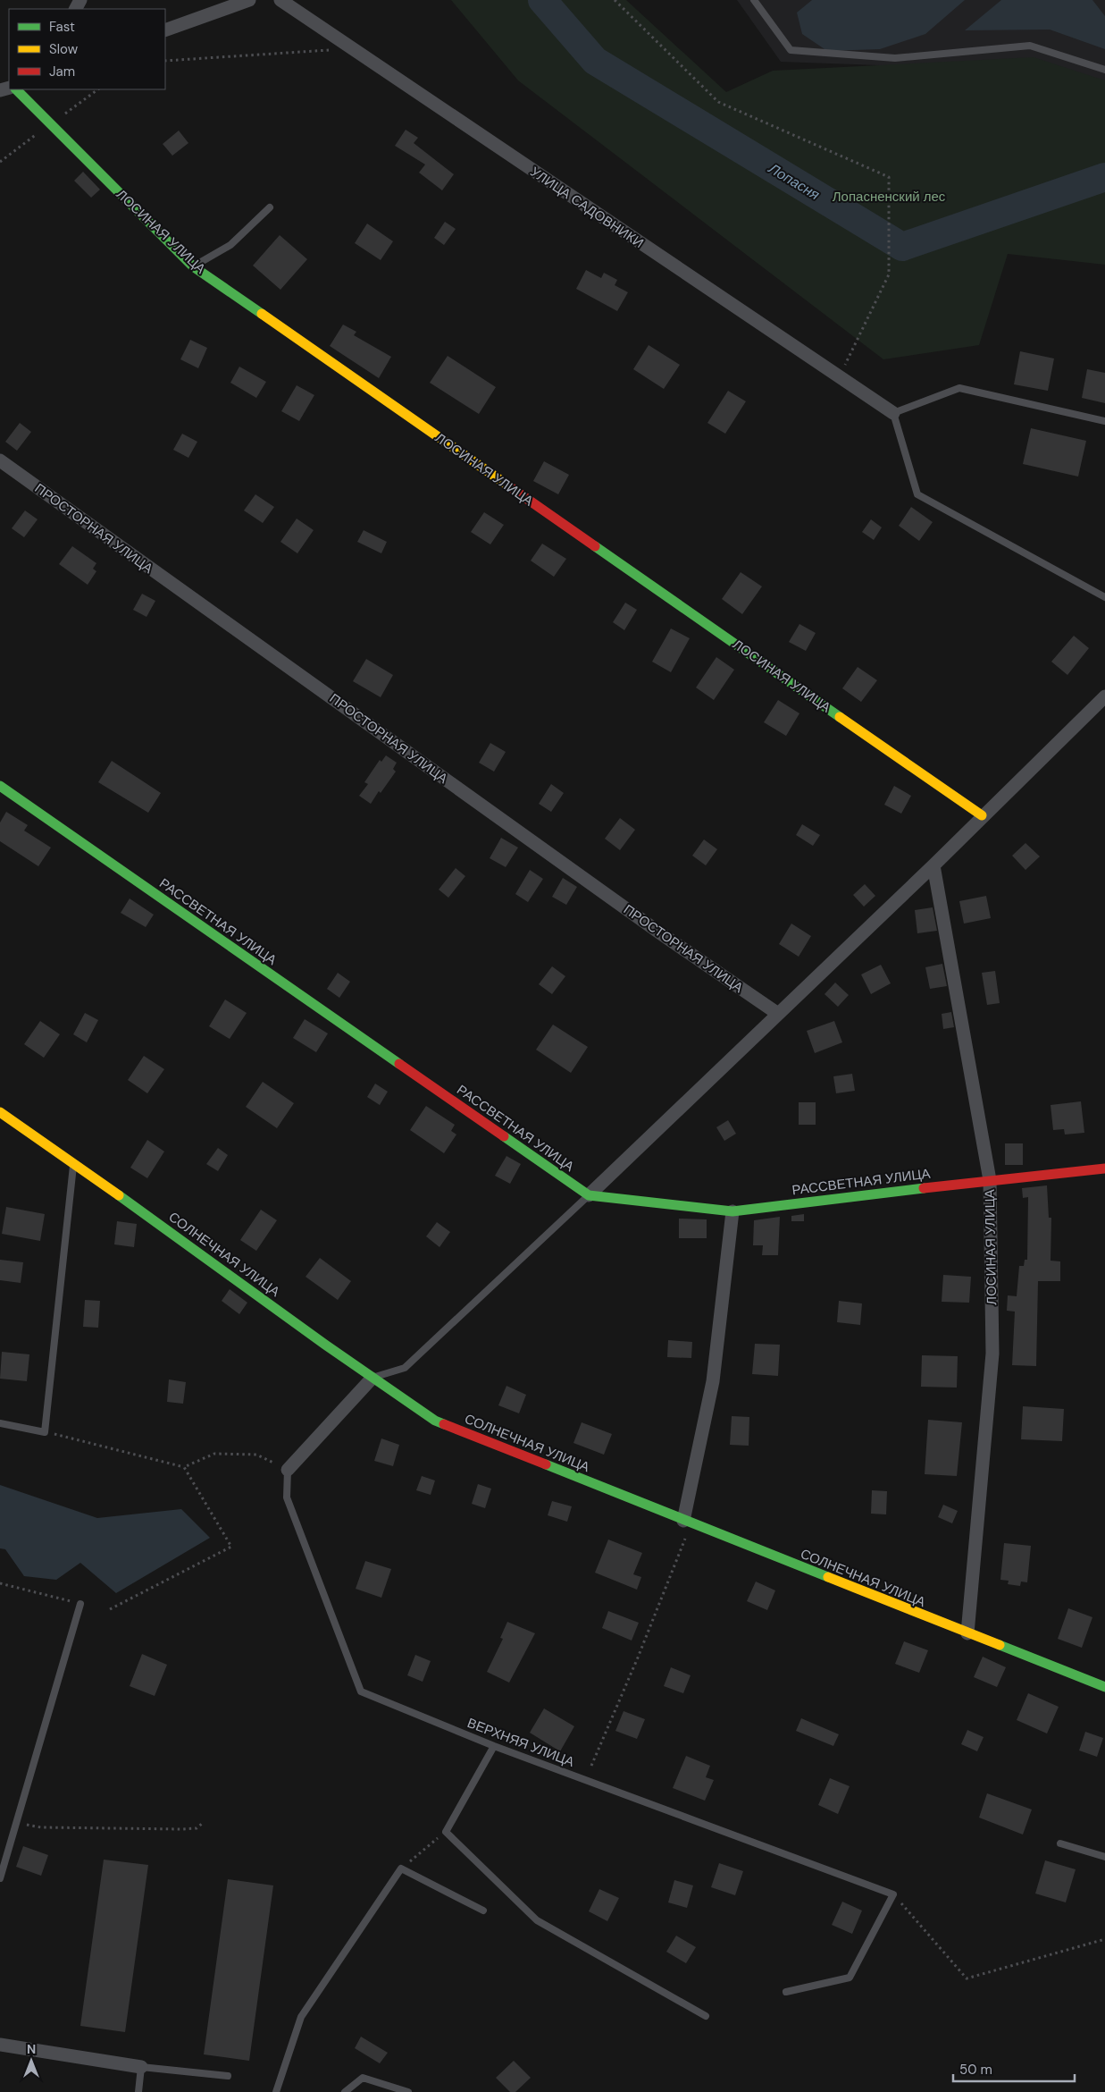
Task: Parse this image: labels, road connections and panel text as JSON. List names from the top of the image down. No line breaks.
{"streets":{"street":["УЛИЦА САДОВНИКИ","ЛОСИНАЯ УЛИЦА","ПРОСТОРНАЯ УЛИЦА","РАССВЕТНАЯ УЛИЦА","СОЛНЕЧНАЯ УЛИЦА"],"lane":["ВЕРХНЯЯ УЛИЦА"]},"crossings":[["ЛОСИНАЯ УЛИЦА","РАССВЕТНАЯ УЛИЦА"],["ЛОСИНАЯ УЛИЦА","СОЛНЕЧНАЯ УЛИЦА"]],"water":["Лопасня"],"parks":["Лопасненский лес"],"legend":["Fast","Slow","Jam"],"scale_bar":"50 m","north":"top"}
